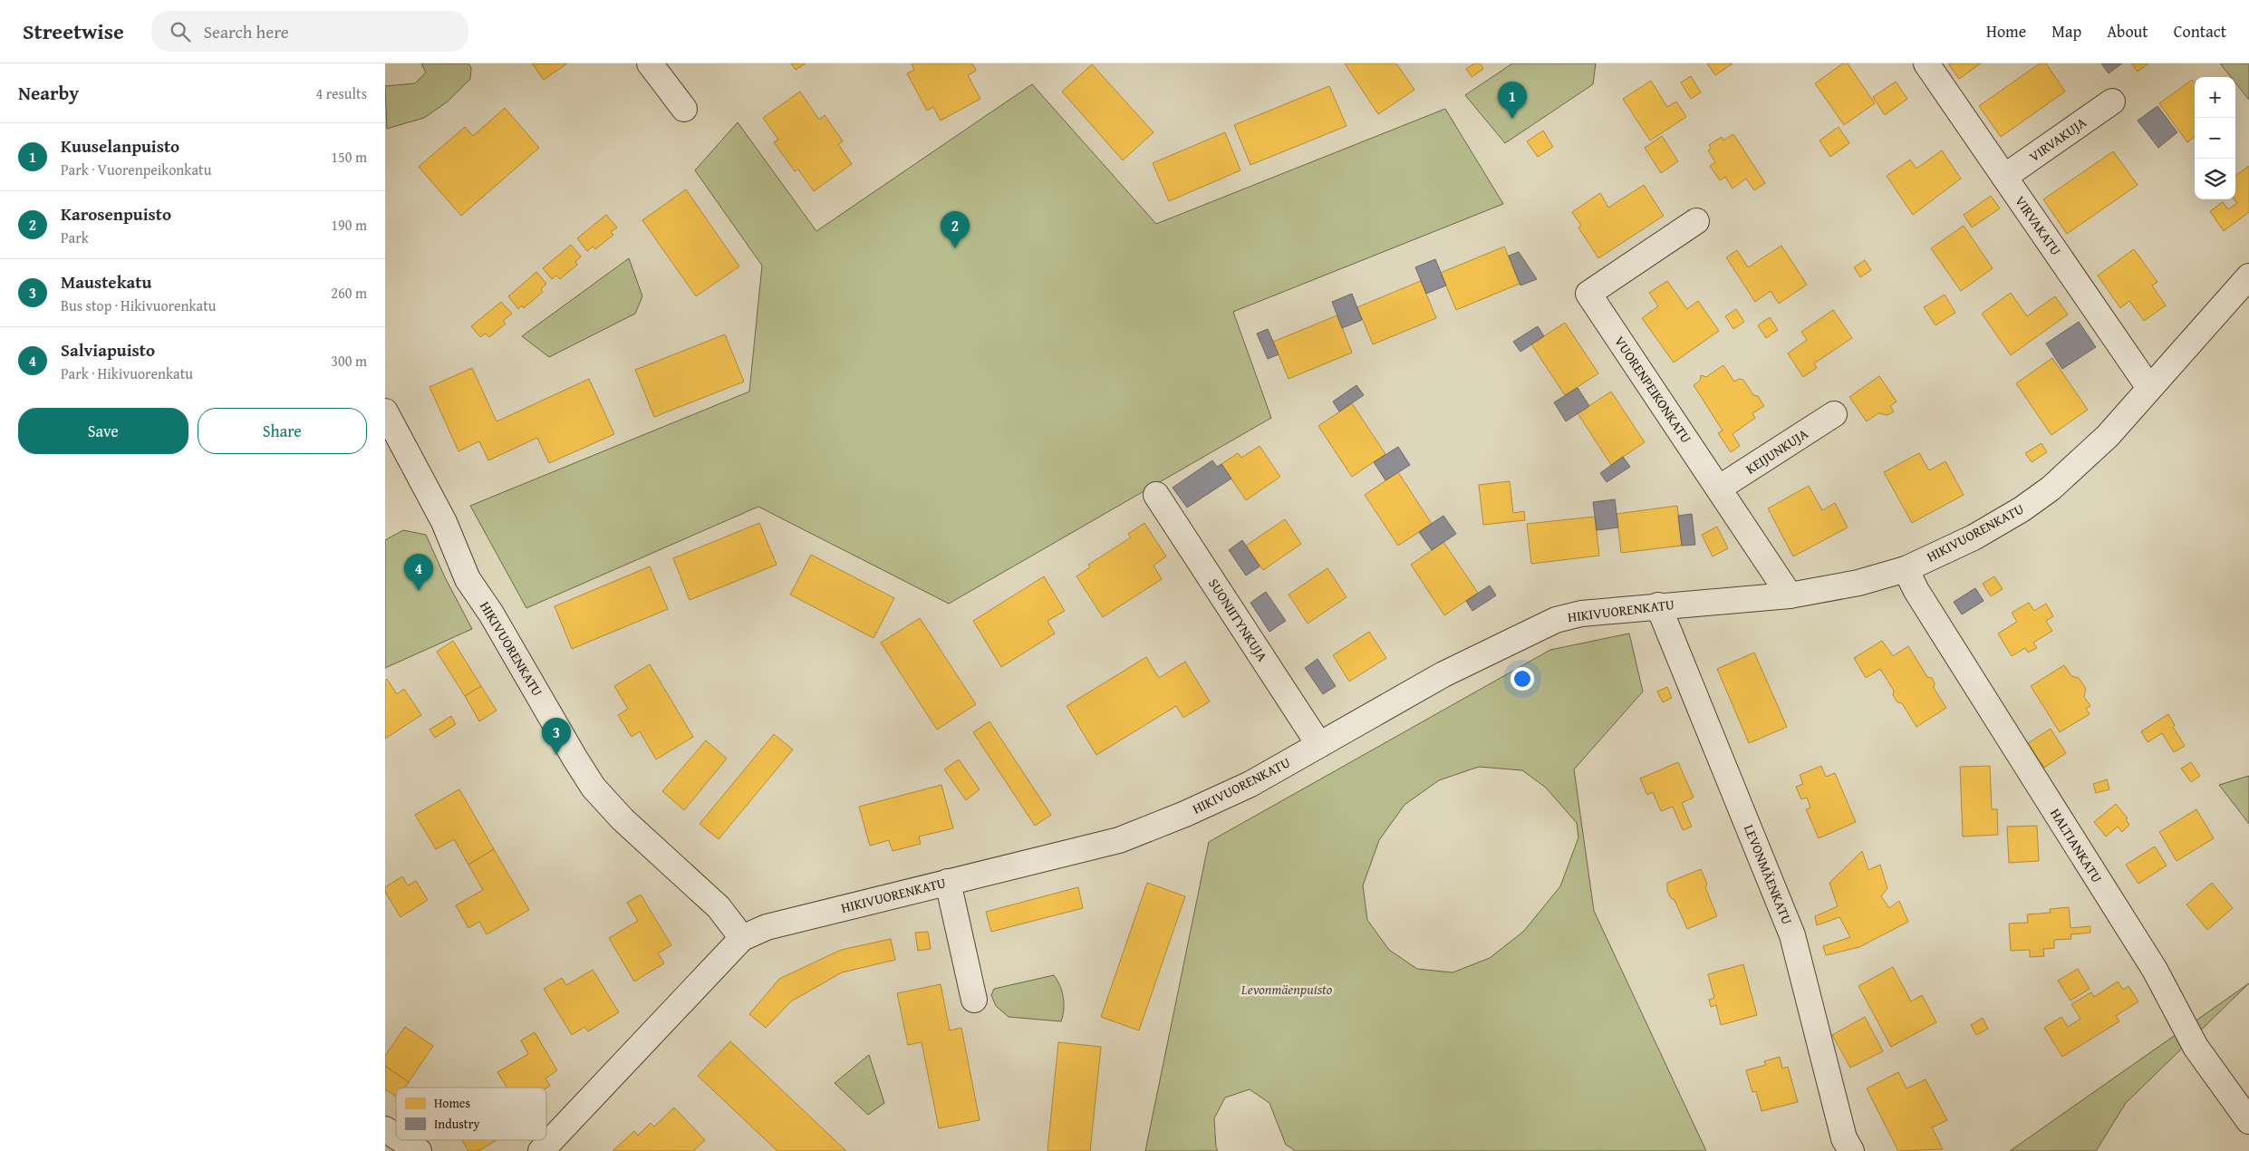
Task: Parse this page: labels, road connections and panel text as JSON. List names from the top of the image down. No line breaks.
{"streets":{"street":["VIRVAKUJA","VIRVAKATU","VUORENPEIKONKATU","KEIJUNKUJA","HIKIVUORENKATU","SUONIITYNKUJA","HALTIANKATU","LEVONMÄENKATU"]},"crossings":[["VIRVAKUJA","VIRVAKATU"],["VIRVAKATU","HIKIVUORENKATU"],["VUORENPEIKONKATU","KEIJUNKUJA"],["VUORENPEIKONKATU","HIKIVUORENKATU"],["HIKIVUORENKATU","SUONIITYNKUJA"],["HIKIVUORENKATU","HALTIANKATU"],["HIKIVUORENKATU","LEVONMÄENKATU"]],"parks":["Levonmäenpuisto"],"legend":["Homes","Industry"],"page":{"header":"Streetwise","search":"Search here","nav":["Home","Map","About","Contact"],"heading":["Nearby","4 results"],"map_buttons":["+","−"],"pins":["1","2","4","3"],"list":[{"mark":"1","name":"Kuuselanpuisto","note":"Park · Vuorenpeikonkatu","value":"150 m"},{"mark":"2","name":"Karosenpuisto","note":"Park","value":"190 m"},{"mark":"3","name":"Maustekatu","note":"Bus stop · Hikivuorenkatu","value":"260 m"},{"mark":"4","name":"Salviapuisto","note":"Park · Hikivuorenkatu","value":"300 m"}],"buttons":["Save","Share"]}}
